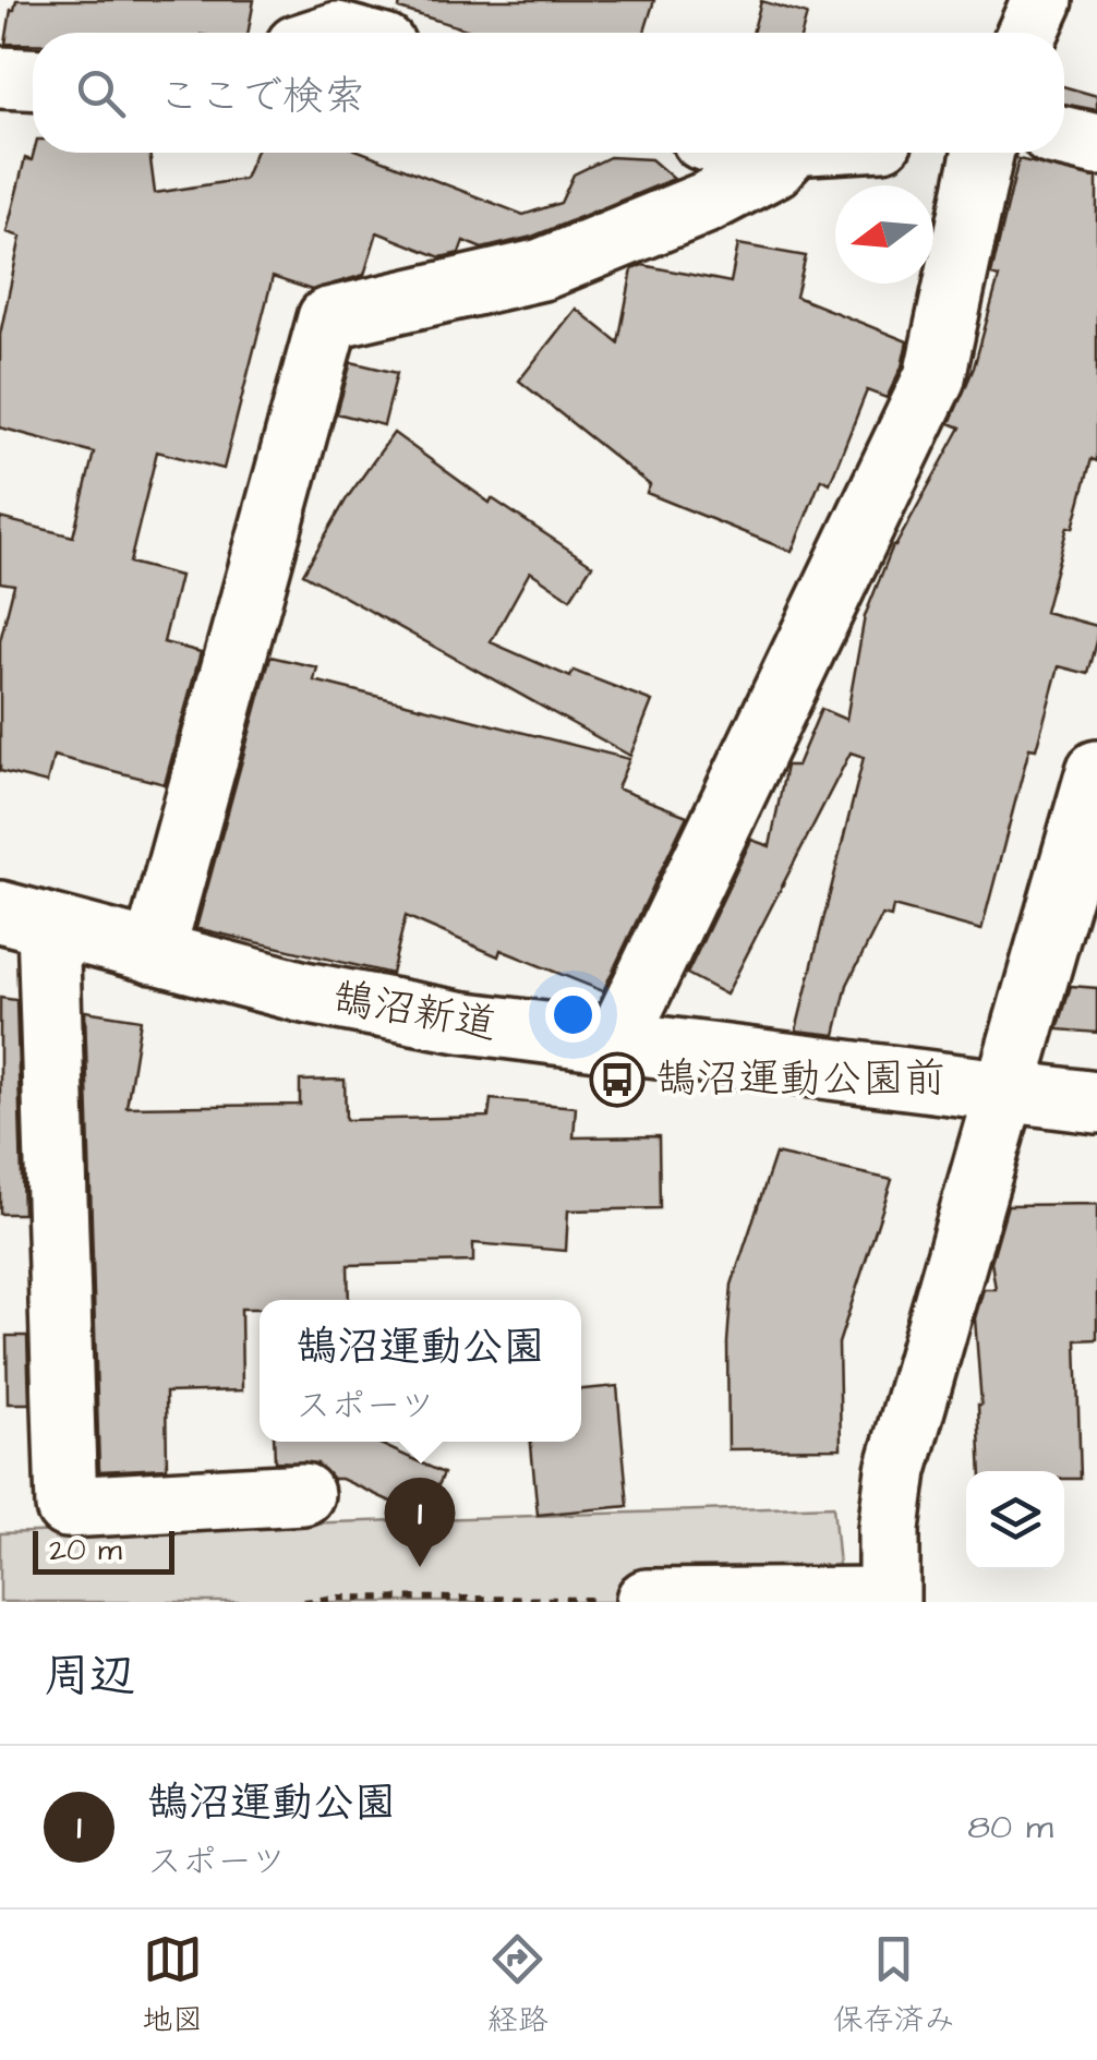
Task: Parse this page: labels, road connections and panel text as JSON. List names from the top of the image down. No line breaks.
{"streets":{"street":["鵠沼新道"]},"places":{"bus stop":["鵠沼運動公園前"]},"scale_bar":"20 m","north":"left","page":{"search":"ここで検索","popup":["鵠沼運動公園","スポーツ"],"pins":"1","scale":"20 m","heading":"周辺","list":[{"mark":"1","name":"鵠沼運動公園","note":"スポーツ","value":"80 m"}],"nav":["地図","経路","保存済み"]}}
